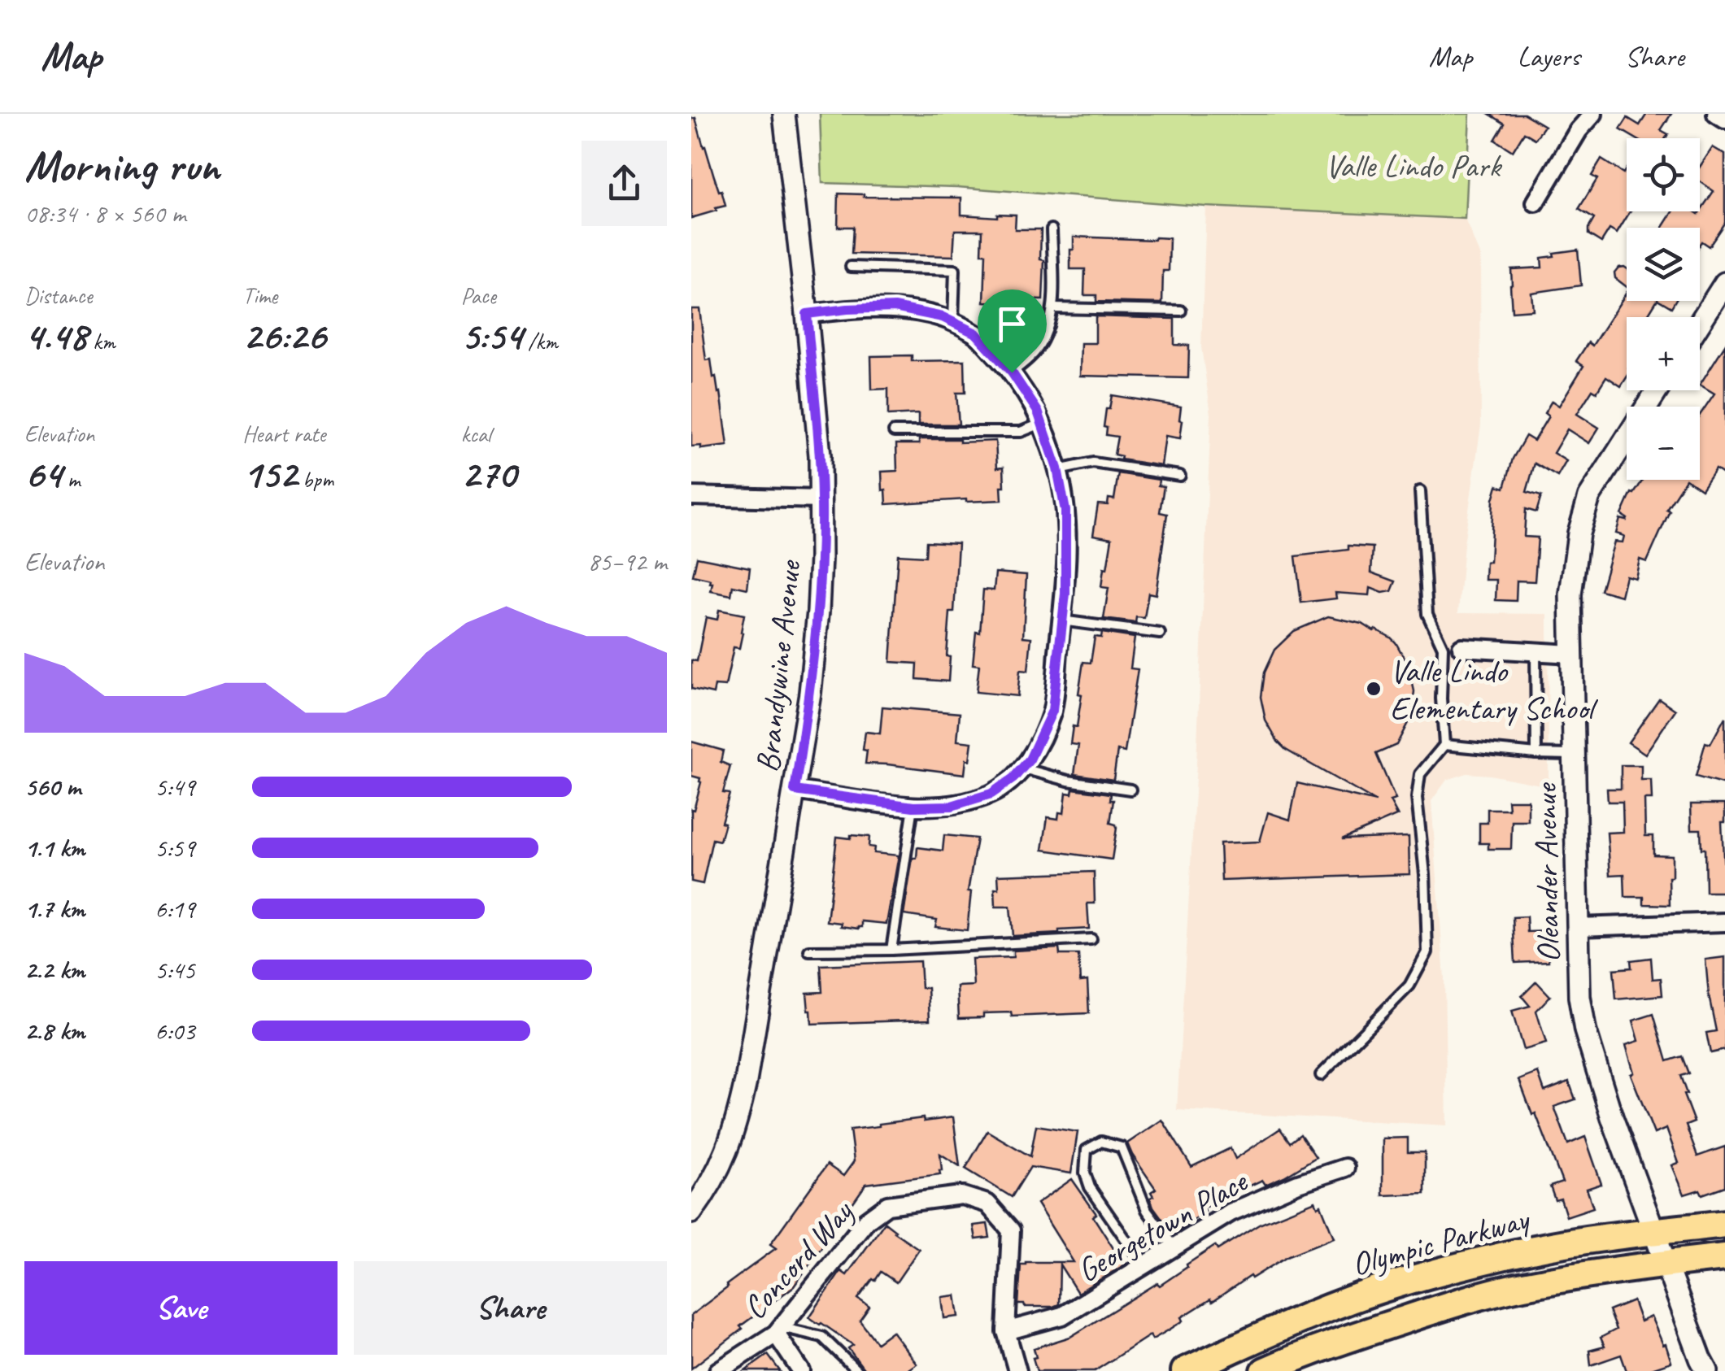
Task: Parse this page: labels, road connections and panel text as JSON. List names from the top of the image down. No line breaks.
{"streets":{"main road":["Olympic Parkway"],"street":["Brandywine Avenue","Oleander Avenue","Georgetown Place","Concord Way"]},"crossings":[["Oleander Avenue","Olympic Parkway"],["Georgetown Place","Concord Way"]],"parks":["Valle Lindo Park"],"places":["Valle Lindo Elementary School"],"page":{"header":"Map","nav":["Map","Layers","Share"],"heading":["Morning run","08:34 · 8 × 560 m"],"map_buttons":["+","−"],"stats":[["Distance","4.48 km"],["Time","26:26"],["Pace","5:54 /km"],["Elevation","64 m"],["Heart rate","152 bpm"],["kcal","270"]],"chart":["Elevation","85–92 m"],"list":[{"name":"560 m","note":"5:49"},{"name":"1.1 km","note":"5:59"},{"name":"1.7 km","note":"6:19"},{"name":"2.2 km","note":"5:45"},{"name":"2.8 km","note":"6:03"}],"buttons":["Save","Share"]}}
